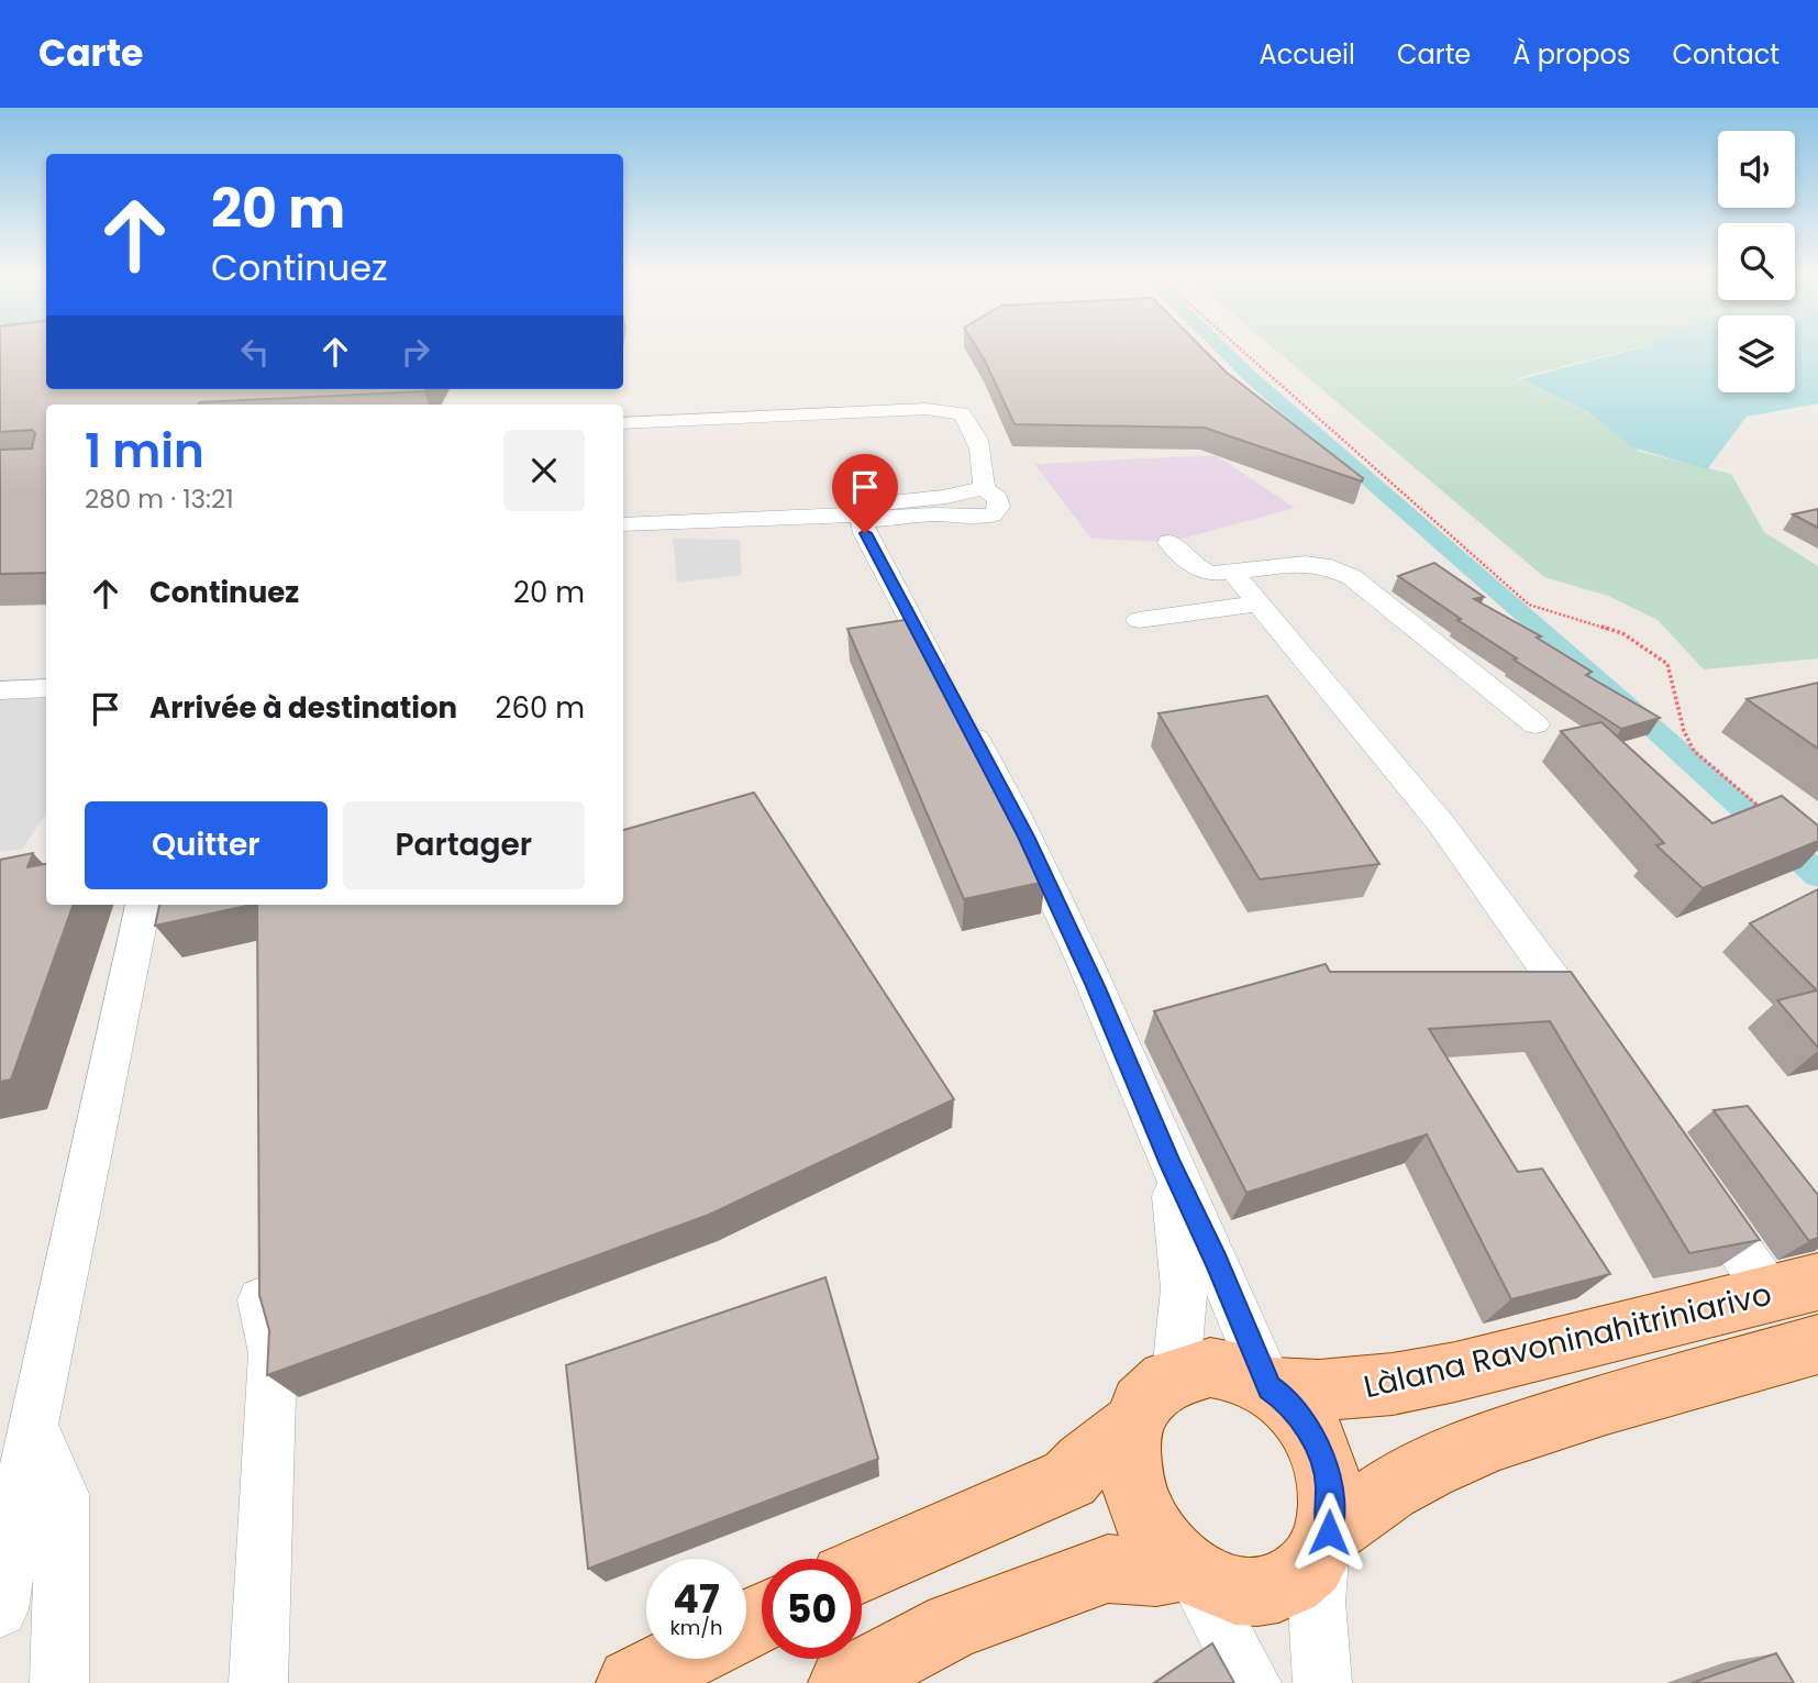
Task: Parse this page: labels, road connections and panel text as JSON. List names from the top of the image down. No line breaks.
{"streets":{"main road":["Làlana Ravoninahitriniarivo"]},"page":{"header":"Carte","nav":["Accueil","Carte","À propos","Contact"],"turn":["20 m","Continuez"],"heading":["1 min","280 m · 13:21"],"list":[{"name":"Continuez","value":"20 m"},{"name":"Arrivée à destination","value":"260 m"}],"buttons":["Quitter","Partager"],"speed":"47 km/h","limit":"50"}}
